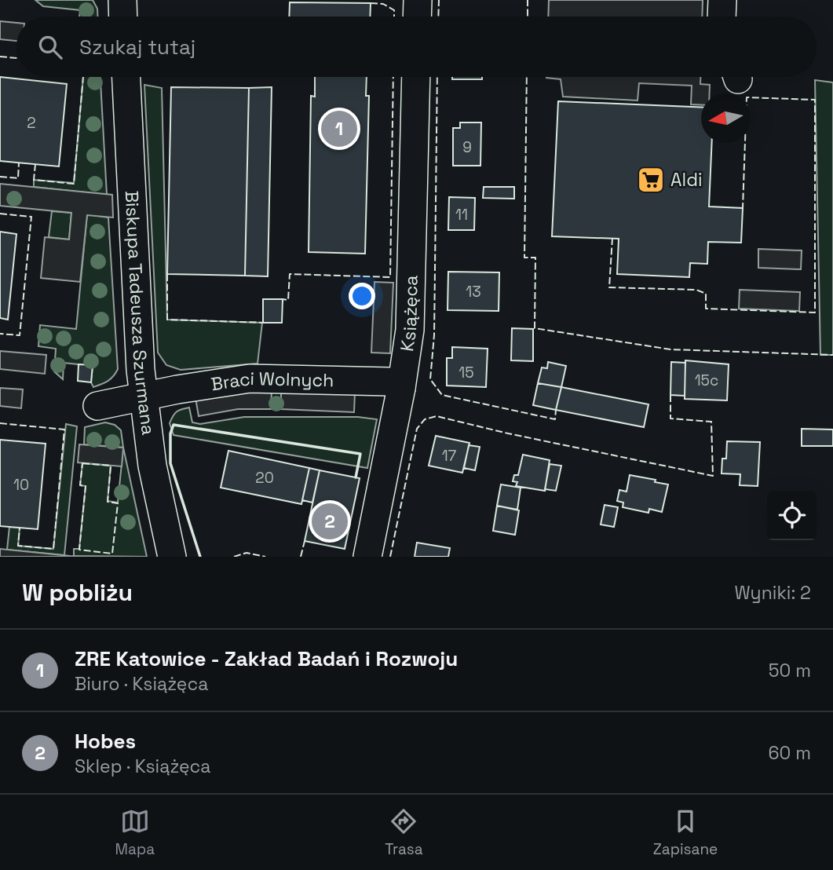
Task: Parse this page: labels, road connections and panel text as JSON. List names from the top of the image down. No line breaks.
{"streets":{"street":["Biskupa Tadeusza Szurmana","Książęca","Braci Wolnych"]},"crossings":[["Biskupa Tadeusza Szurmana","Braci Wolnych"],["Książęca","Braci Wolnych"]],"places":{"supermarket":["Aldi"]},"house_numbers":["2","9","11","13","15","15c","17","20","10"],"north":"left","page":{"search":"Szukaj tutaj","pins":["1","2"],"heading":["W pobliżu","Wyniki: 2"],"list":[{"mark":"1","name":"ZRE Katowice - Zakład Badań i Rozwoju","note":"Biuro · Książęca","value":"50 m"},{"mark":"2","name":"Hobes","note":"Sklep · Książęca","value":"60 m"}],"nav":["Mapa","Trasa","Zapisane"]}}
